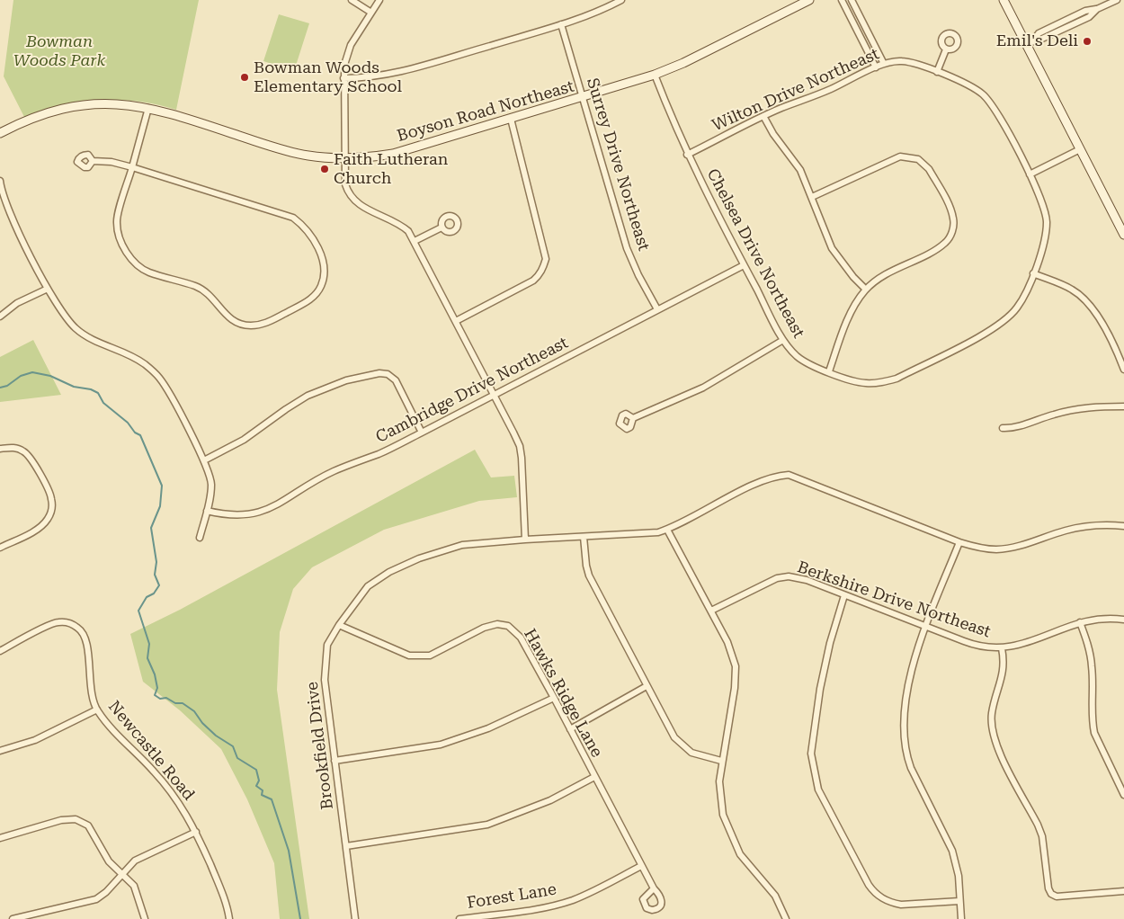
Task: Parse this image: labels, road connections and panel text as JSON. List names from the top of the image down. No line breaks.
{"streets":{"main road":["Boyson Road Northeast"],"street":["Wilton Drive Northeast","Surrey Drive Northeast","Chelsea Drive Northeast","Cambridge Drive Northeast","Berkshire Drive Northeast","Hawks Ridge Lane","Brookfield Drive","Newcastle Road","Forest Lane"]},"crossings":[["Wilton Drive Northeast","Chelsea Drive Northeast"],["Boyson Road Northeast","Surrey Drive Northeast"],["Boyson Road Northeast","Chelsea Drive Northeast"],["Surrey Drive Northeast","Cambridge Drive Northeast"],["Chelsea Drive Northeast","Cambridge Drive Northeast"],["Hawks Ridge Lane","Brookfield Drive"],["Hawks Ridge Lane","Forest Lane"]],"parks":["Bowman Woods Park"],"places":["Emil's Deli","Bowman Woods Elementary School","Faith Lutheran Church"]}
